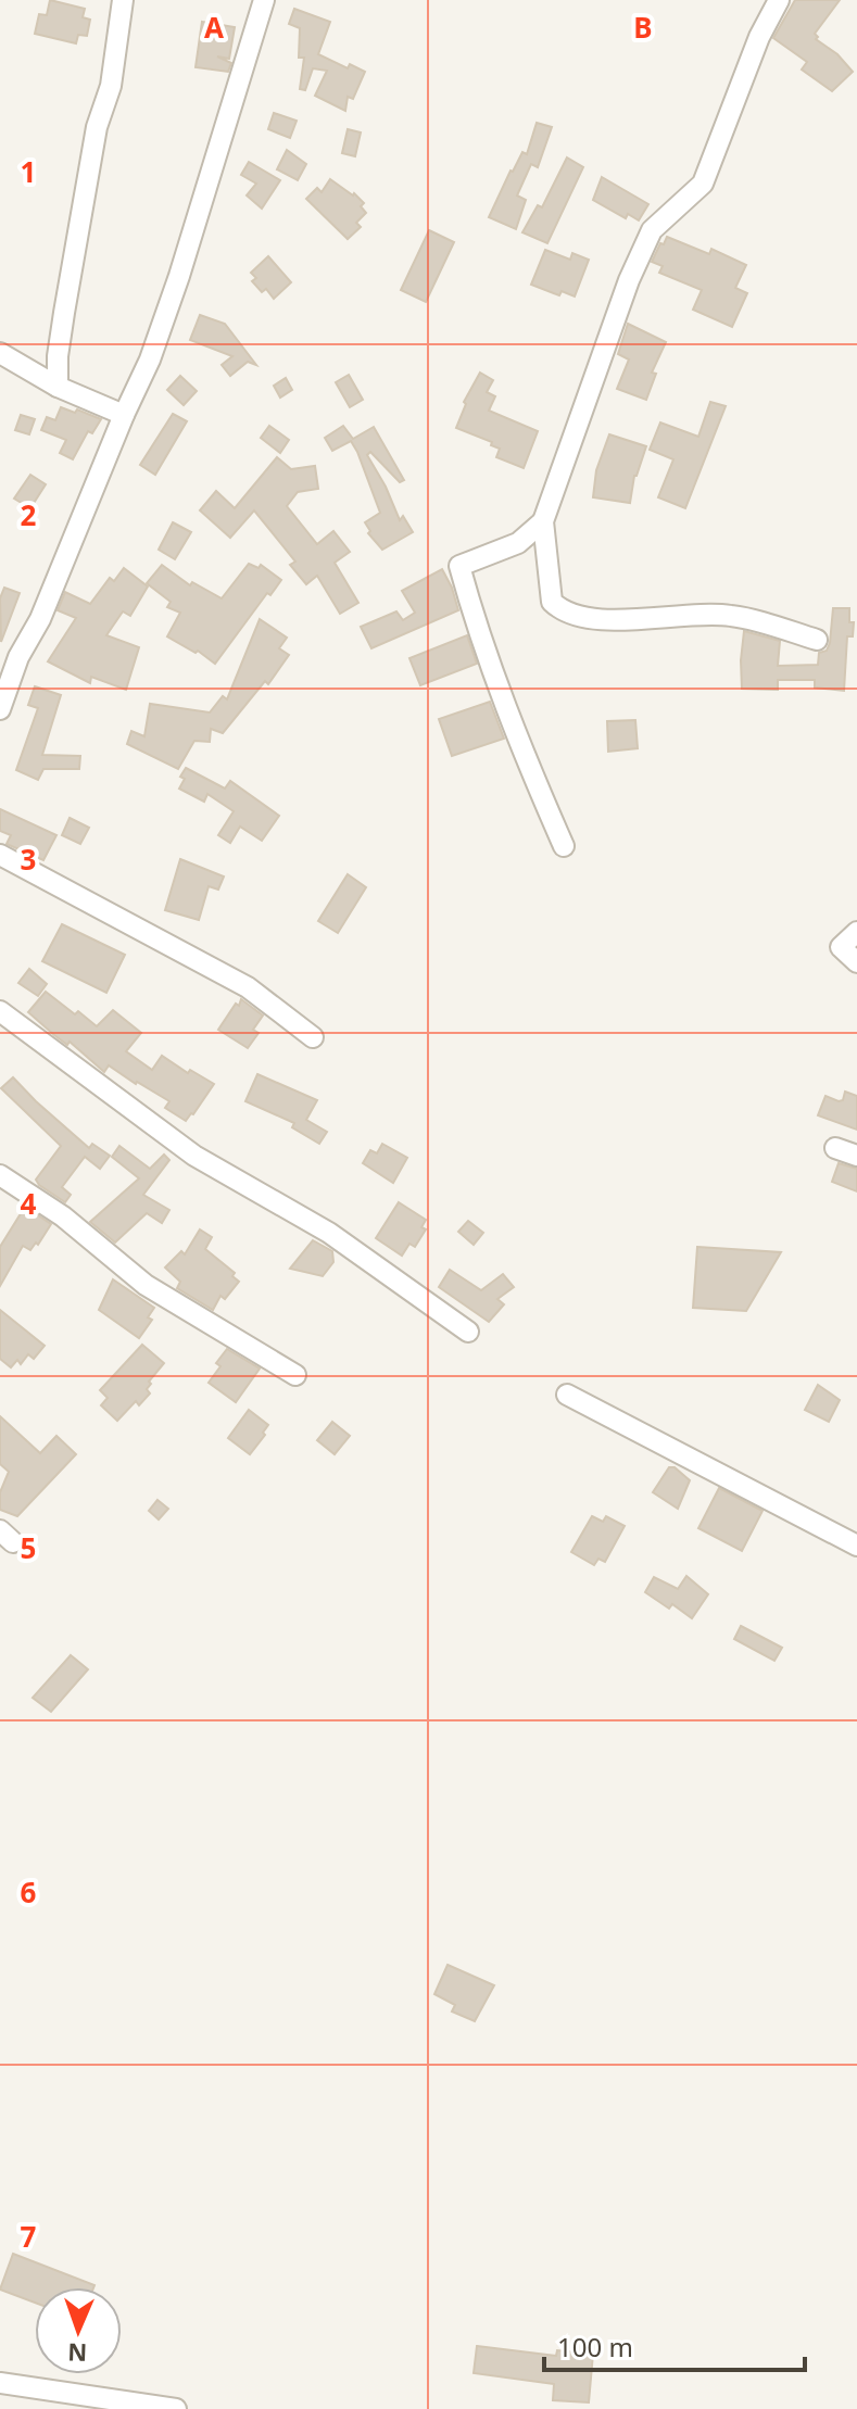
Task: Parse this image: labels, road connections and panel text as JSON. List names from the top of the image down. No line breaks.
{"scale_bar":"100 m","north":"bottom","grid":{"columns":["A","B"],"rows":["1","2","3","4","5","6","7"]}}
